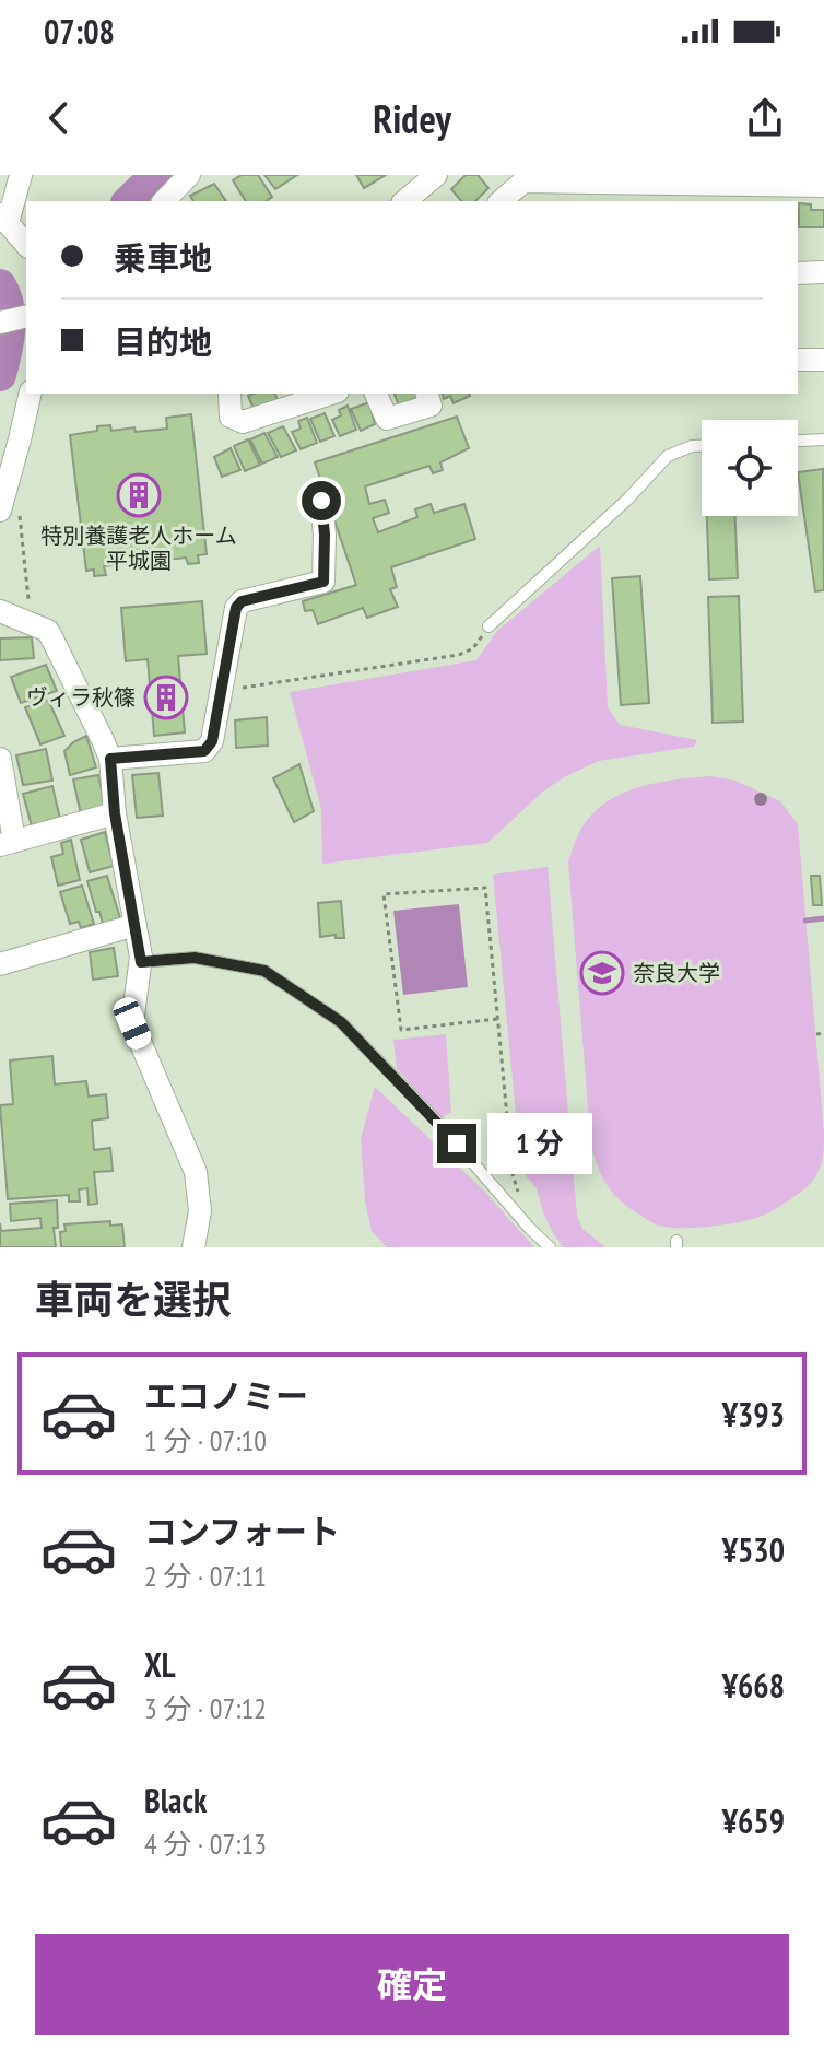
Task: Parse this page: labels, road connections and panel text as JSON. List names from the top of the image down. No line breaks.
{"places":{"building":["特別養護老人ホーム 平城園","ヴィラ秋篠"],"school or university":["奈良大学"]},"page":{"status":"07:08","header":"Ridey","banner":["乗車地","目的地"],"bubble":"1 分","heading":"車両を選択","list":[{"name":"エコノミー","note":"1 分 · 07:10","value":"¥393"},{"name":"コンフォート","note":"2 分 · 07:11","value":"¥530"},{"name":"XL","note":"3 分 · 07:12","value":"¥668"},{"name":"Black","note":"4 分 · 07:13","value":"¥659"}],"buttons":"確定"}}
